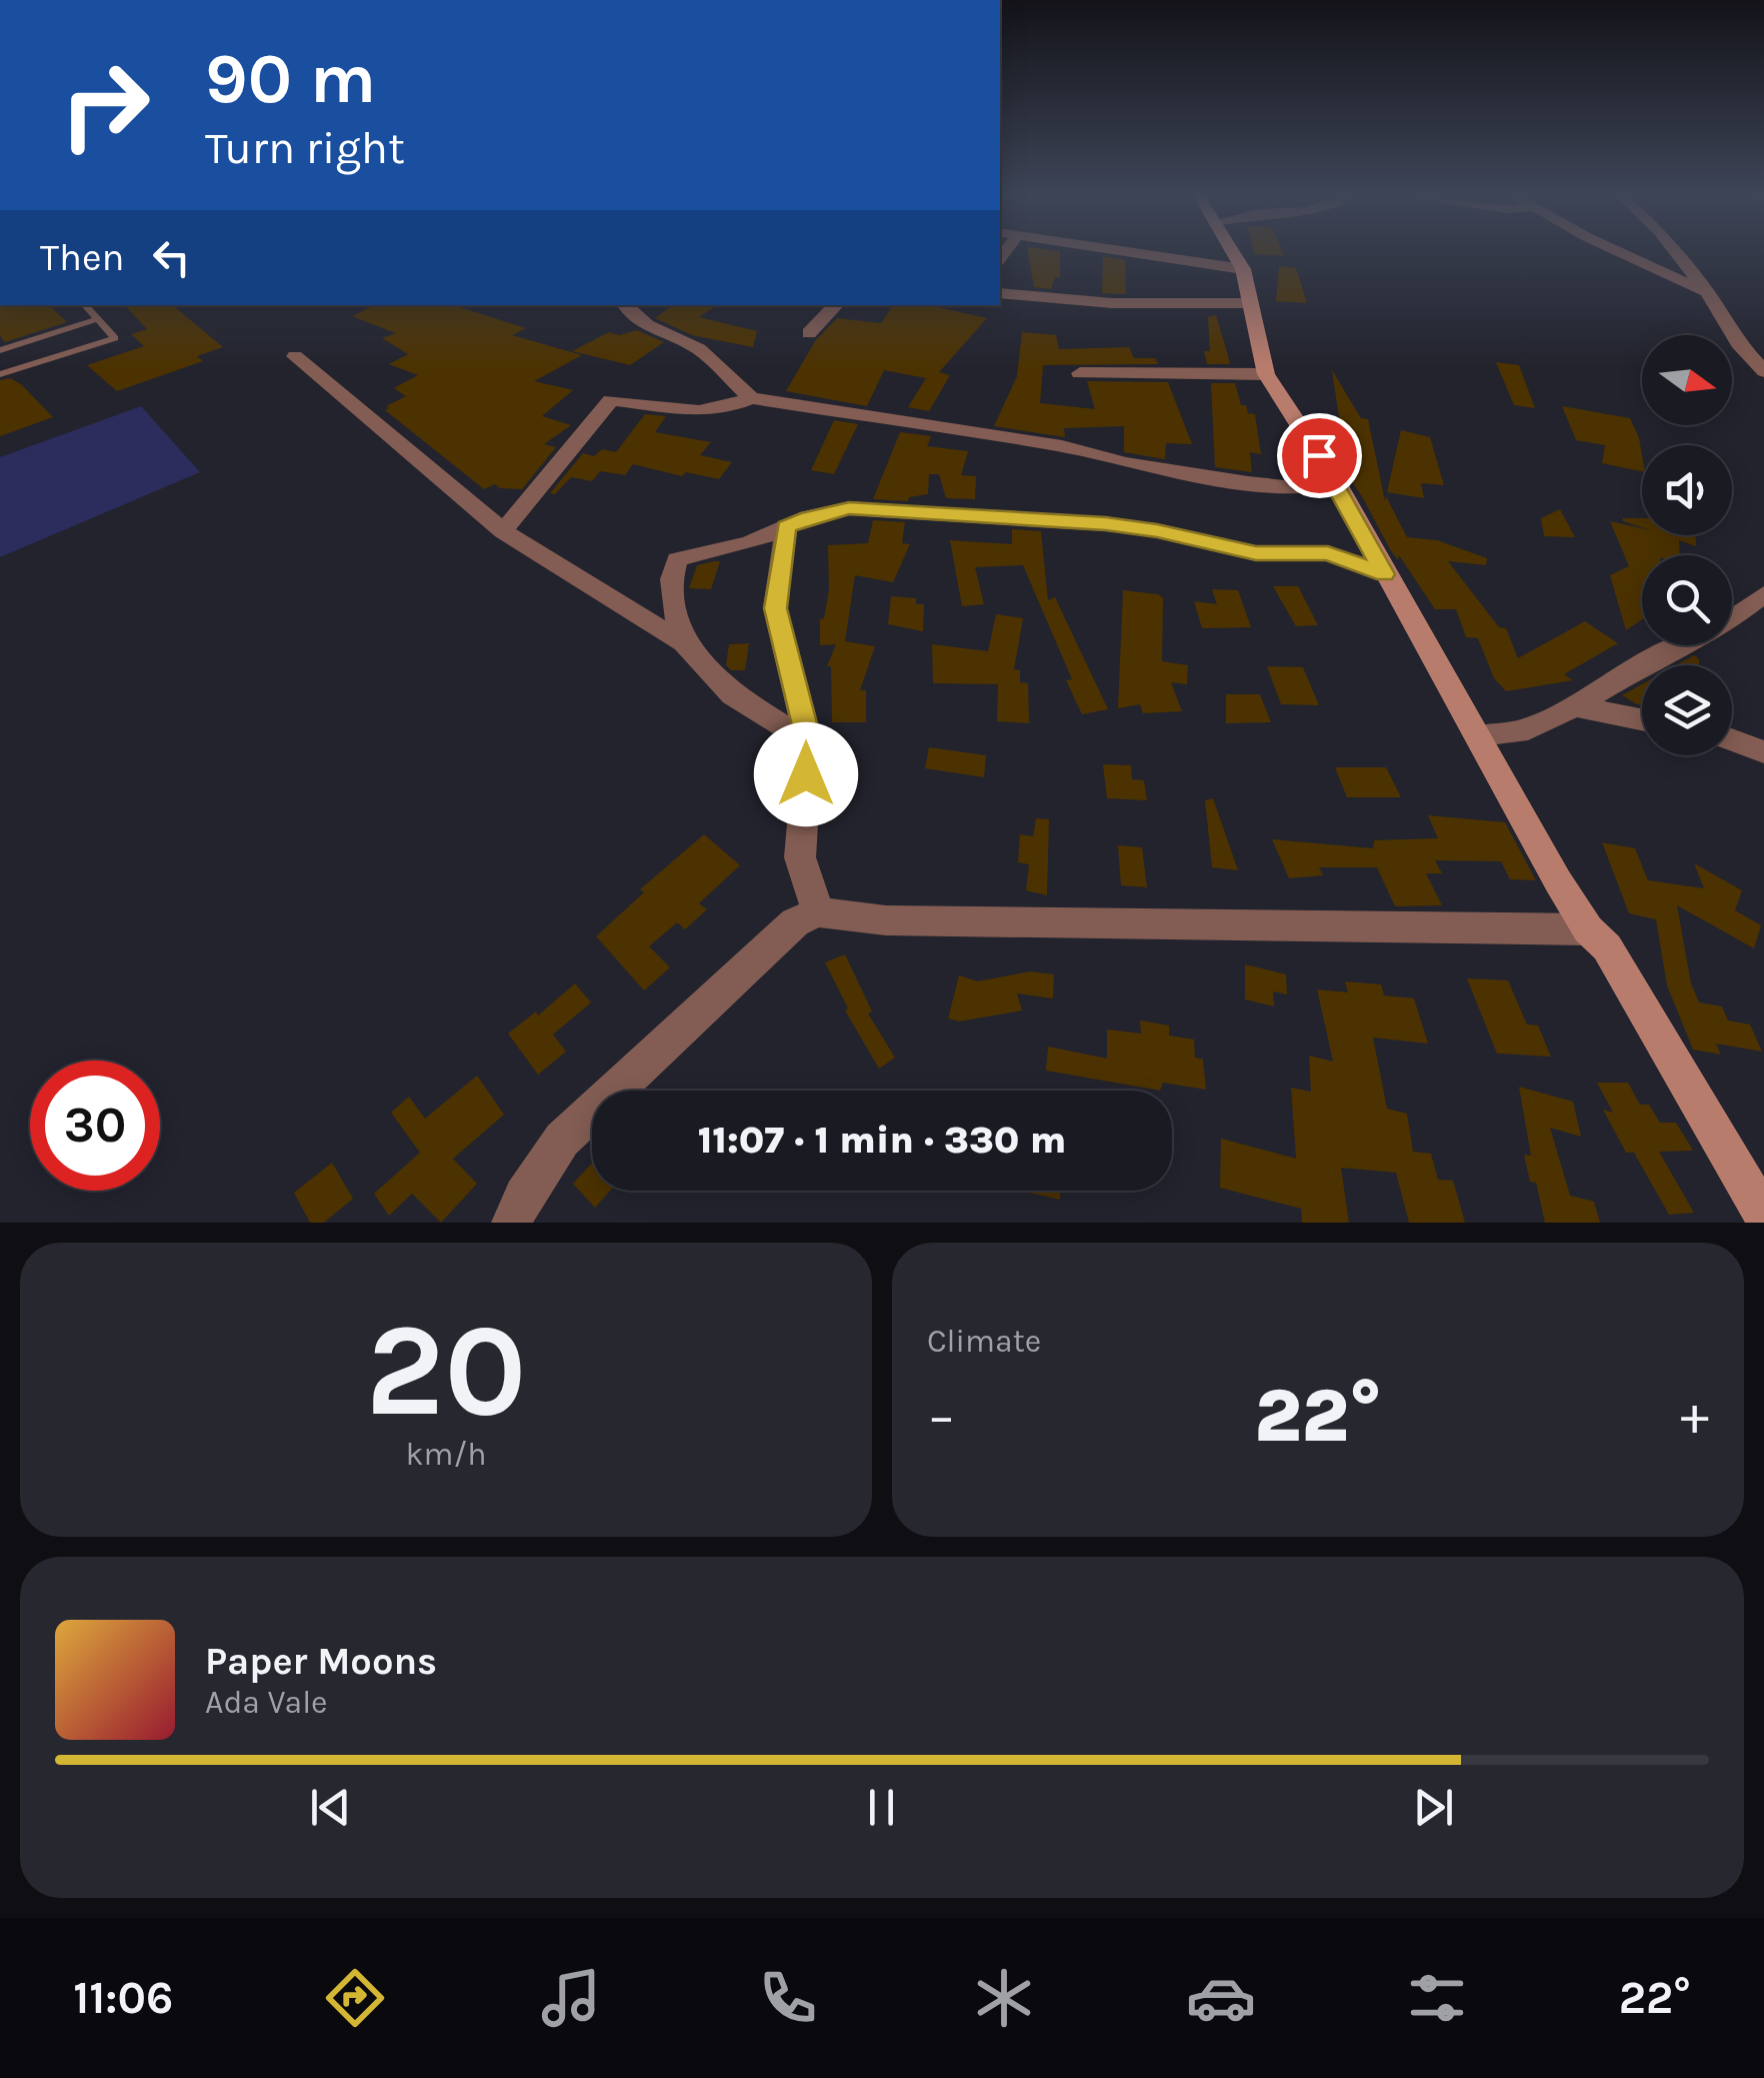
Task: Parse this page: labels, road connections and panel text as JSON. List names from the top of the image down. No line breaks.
{"north":"right","page":{"turn":["90 m","Turn right"],"then":"Then","limit":"30","trip":"11:07 · 1 min · 330 m","tile":[["20","km/h"],"Climate"],"heat":["−","22°","+"],"song":["Paper Moons","Ada Vale"],"tabs":["11:06","22°"]}}
